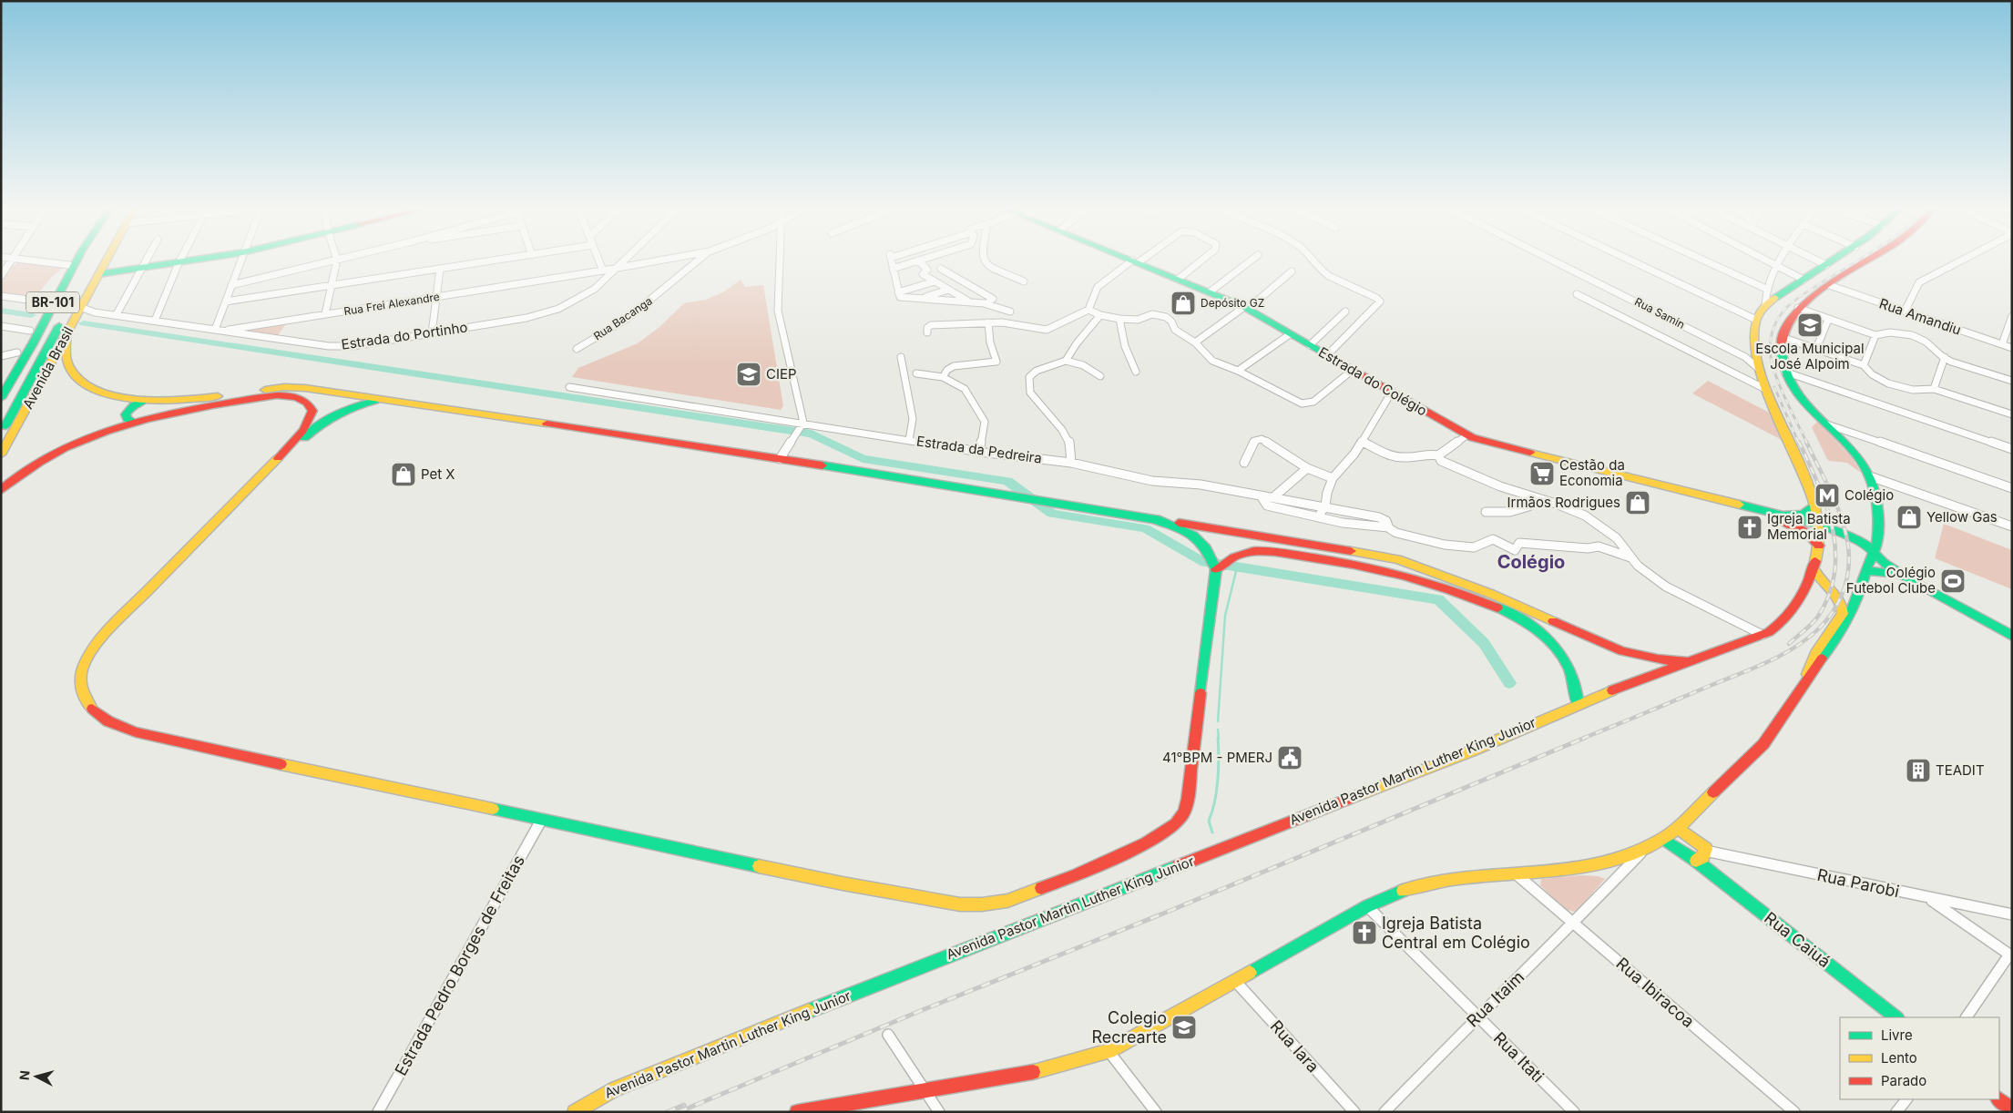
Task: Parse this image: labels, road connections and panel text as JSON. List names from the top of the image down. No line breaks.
{"streets":{"main road":["BR-101","Avenida Brasil","Estrada do Colégio","Avenida Pastor Martin Luther King Junior","Rua Caiuá"],"street":["Rua Frei Alexandre","Rua Samin","Rua Amandiu","Rua Bacanga","Estrada do Portinho","Estrada da Pedreira","Rua Parobi","Estrada Pedro Borges de Freitas","Rua Ibiracoa","Rua Itaim","Rua Iara","Rua Itati"]},"crossings":[["Rua Frei Alexandre","Estrada do Portinho"],["Rua Samin","Avenida Pastor Martin Luther King Junior"],["Estrada do Portinho","Avenida Brasil"],["Estrada do Colégio","Avenida Pastor Martin Luther King Junior"],["Rua Ibiracoa","Rua Itaim"],["Rua Itaim","Rua Itati"]],"districts":["Colégio"],"places":{"shop":["Depósito GZ","Pet X","Irmãos Rodrigues","Yellow Gas"],"school or university":["Escola Municipal José Alpoim","CIEP","Colegio Recrearte"],"supermarket":["Cestão da Economia"],"metro station":["Colégio"],"church":["Igreja Batista Memorial","Igreja Batista Central em Colégio"],"sports":["Colégio Futebol Clube"],"public building":["41°BPM - PMERJ"],"building":["TEADIT"]},"legend":["Livre","Lento","Parado"],"north":"left"}
